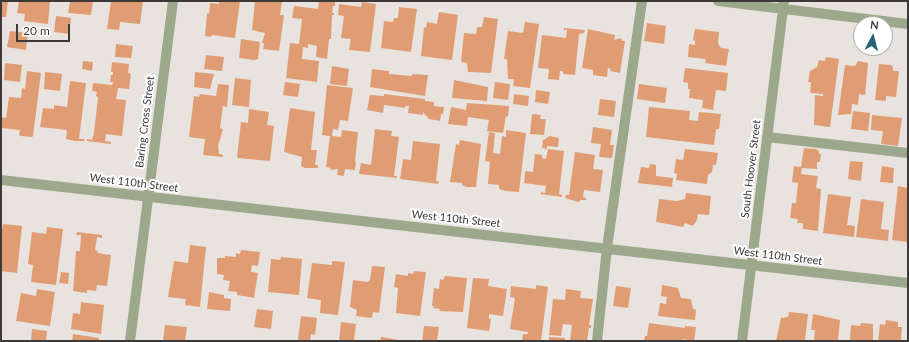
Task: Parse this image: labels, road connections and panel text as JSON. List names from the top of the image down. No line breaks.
{"streets":{"street":["Baring Cross Street","South Hoover Street","West 110th Street"]},"crossings":[["Baring Cross Street","West 110th Street"],["South Hoover Street","West 110th Street"]],"scale_bar":"20 m","north":"top"}
